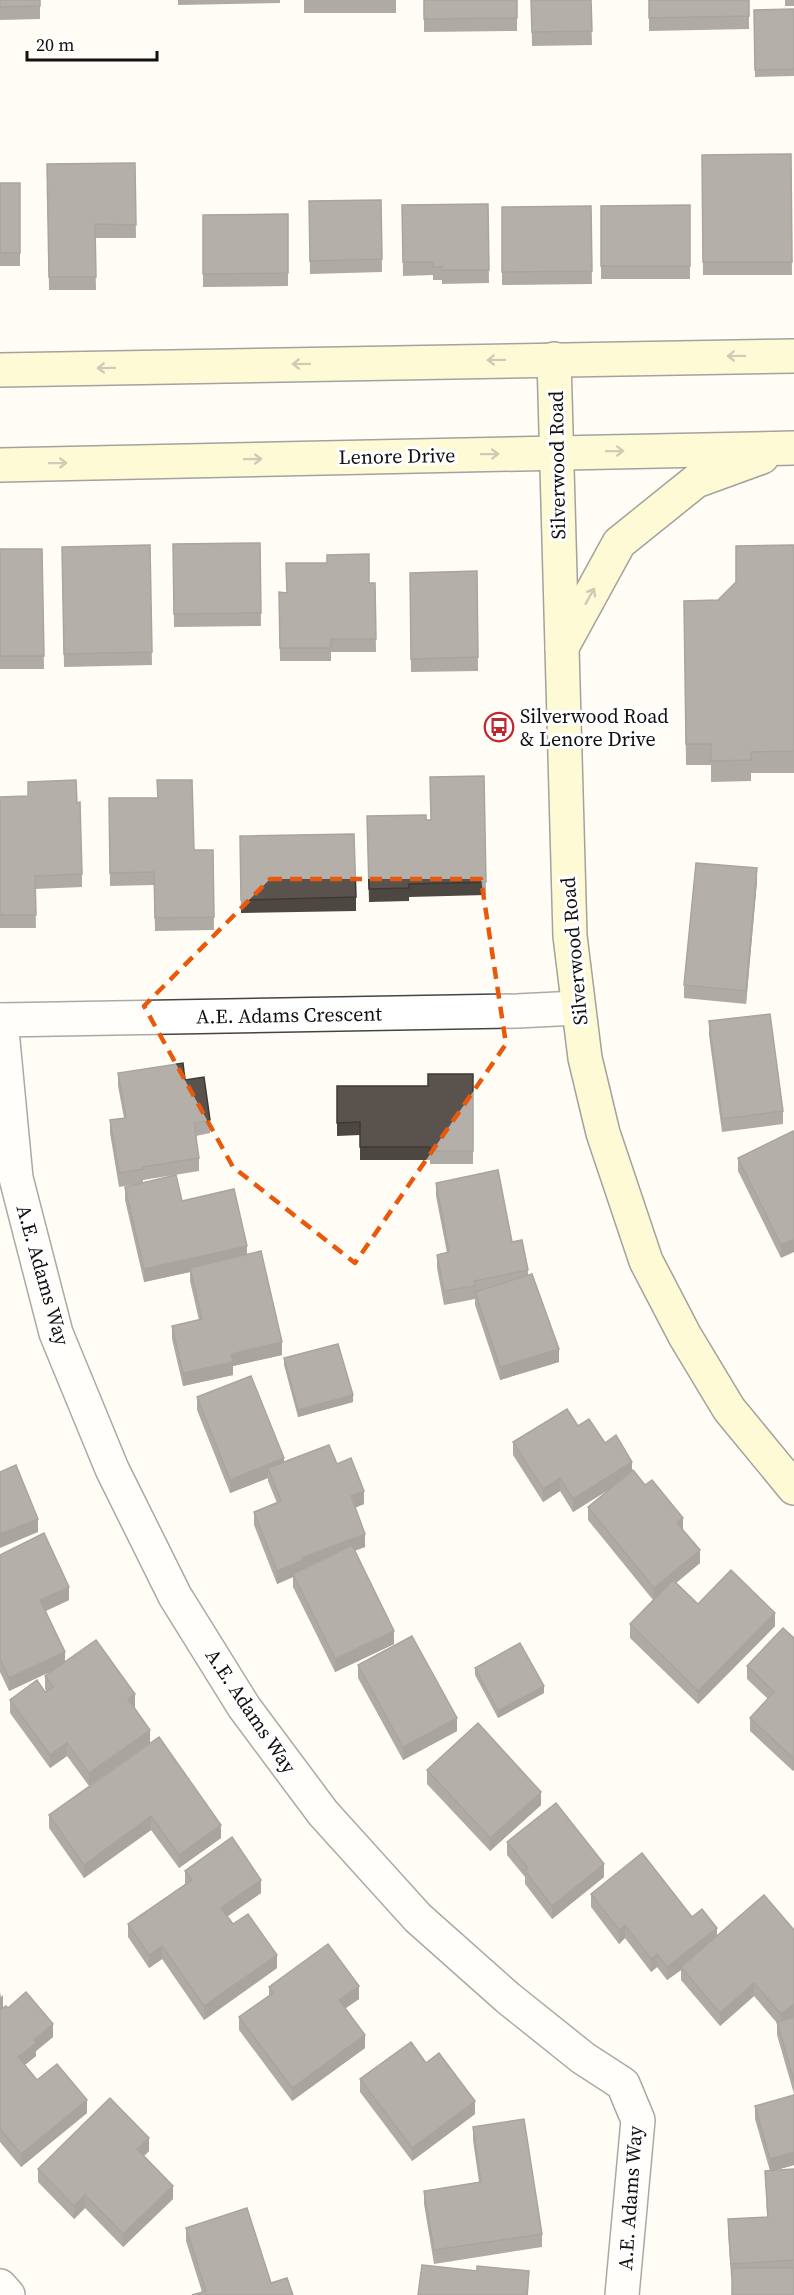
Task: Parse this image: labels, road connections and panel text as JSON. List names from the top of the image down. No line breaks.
{"streets":{"main road":["Lenore Drive","Silverwood Road"],"street":["A.E. Adams Crescent","A.E. Adams Way"]},"crossings":[["Lenore Drive","Silverwood Road"],["Silverwood Road","A.E. Adams Crescent"],["A.E. Adams Crescent","A.E. Adams Way"]],"places":{"bus stop":["Silverwood Road & Lenore Drive"]},"scale_bar":"20 m"}
